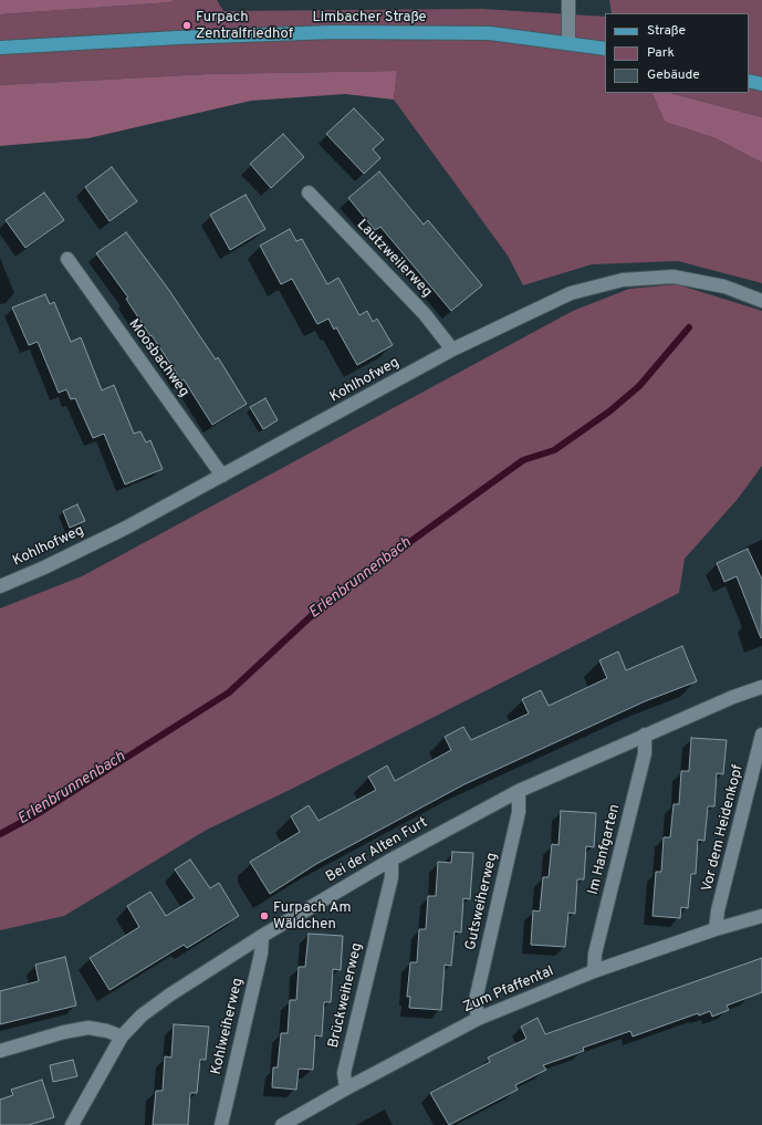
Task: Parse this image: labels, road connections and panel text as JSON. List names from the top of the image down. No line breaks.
{"streets":{"main road":["Limbacher Straße"],"street":["Lautzweilerweg","Moosbachweg","Kohlhofweg","Vor dem Heidenkopf","Im Hanfgarten","Bei der Alten Furt","Gutsweiherweg","Zum Pfaffental","Brückweiherweg","Kohlweiherweg"]},"crossings":[["Lautzweilerweg","Kohlhofweg"],["Moosbachweg","Kohlhofweg"],["Vor dem Heidenkopf","Zum Pfaffental"],["Im Hanfgarten","Bei der Alten Furt"],["Im Hanfgarten","Zum Pfaffental"],["Bei der Alten Furt","Gutsweiherweg"],["Bei der Alten Furt","Brückweiherweg"],["Bei der Alten Furt","Kohlweiherweg"],["Gutsweiherweg","Zum Pfaffental"],["Zum Pfaffental","Brückweiherweg"]],"water":["Erlenbrunnenbach"],"places":["Furpach Zentralfriedhof","Furpach Am Wäldchen"],"legend":["Straße","Park","Gebäude"]}
